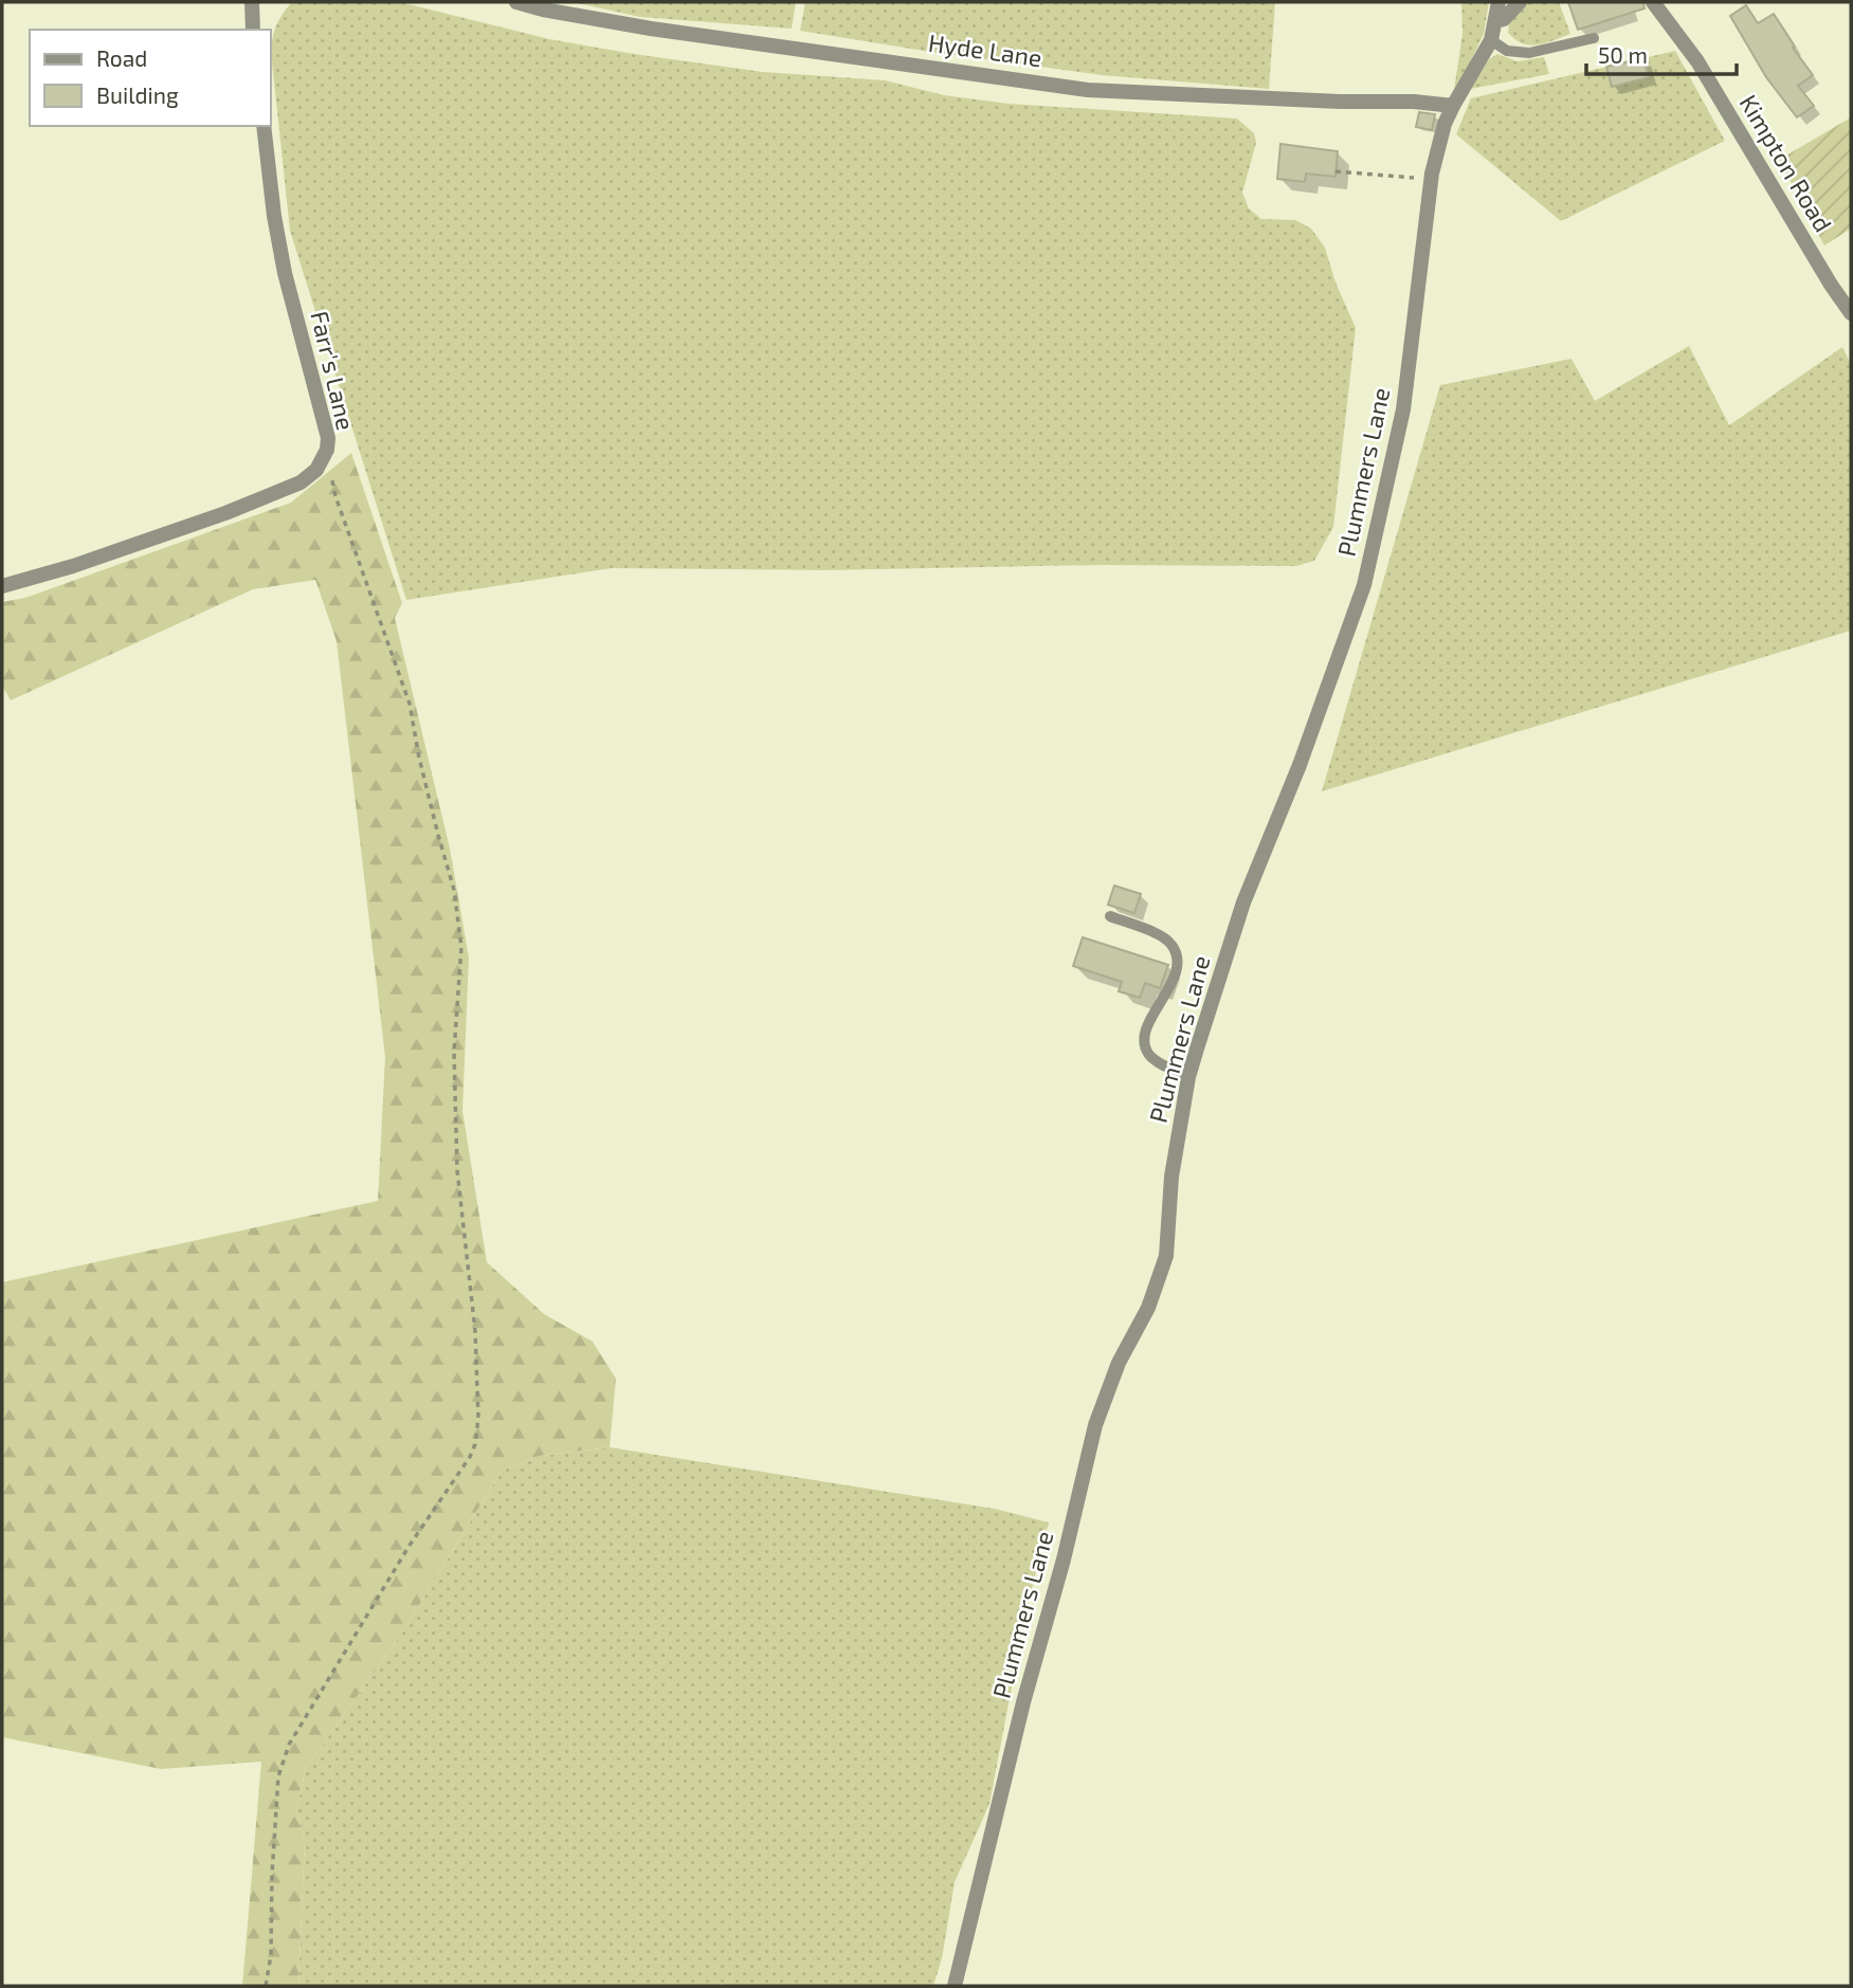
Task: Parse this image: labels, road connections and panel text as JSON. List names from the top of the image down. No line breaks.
{"streets":{"street":["Hyde Lane","Kimpton Road","Farr's Lane","Plummers Lane"]},"crossings":[["Hyde Lane","Plummers Lane"]],"legend":["Road","Building"],"scale_bar":"50 m"}
